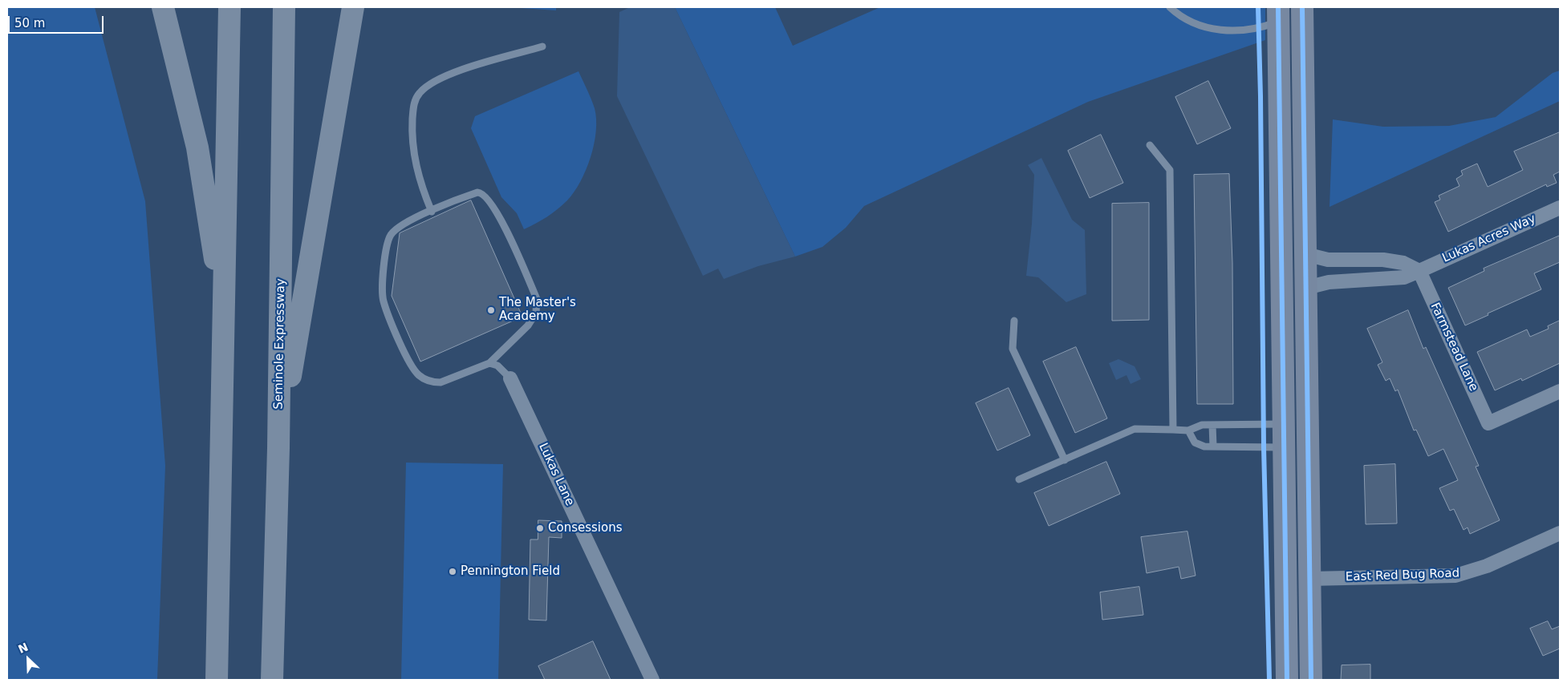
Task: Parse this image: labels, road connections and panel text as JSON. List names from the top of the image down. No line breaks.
{"streets":{"highway":["Seminole Expressway"],"street":["Lukas Acres Way","Farmstead Lane","Lukas Lane","East Red Bug Road"]},"crossings":[["Lukas Acres Way","Farmstead Lane"]],"places":["The Master's Academy","Consessions","Pennington Field"],"scale_bar":"50 m","north":"top left"}
